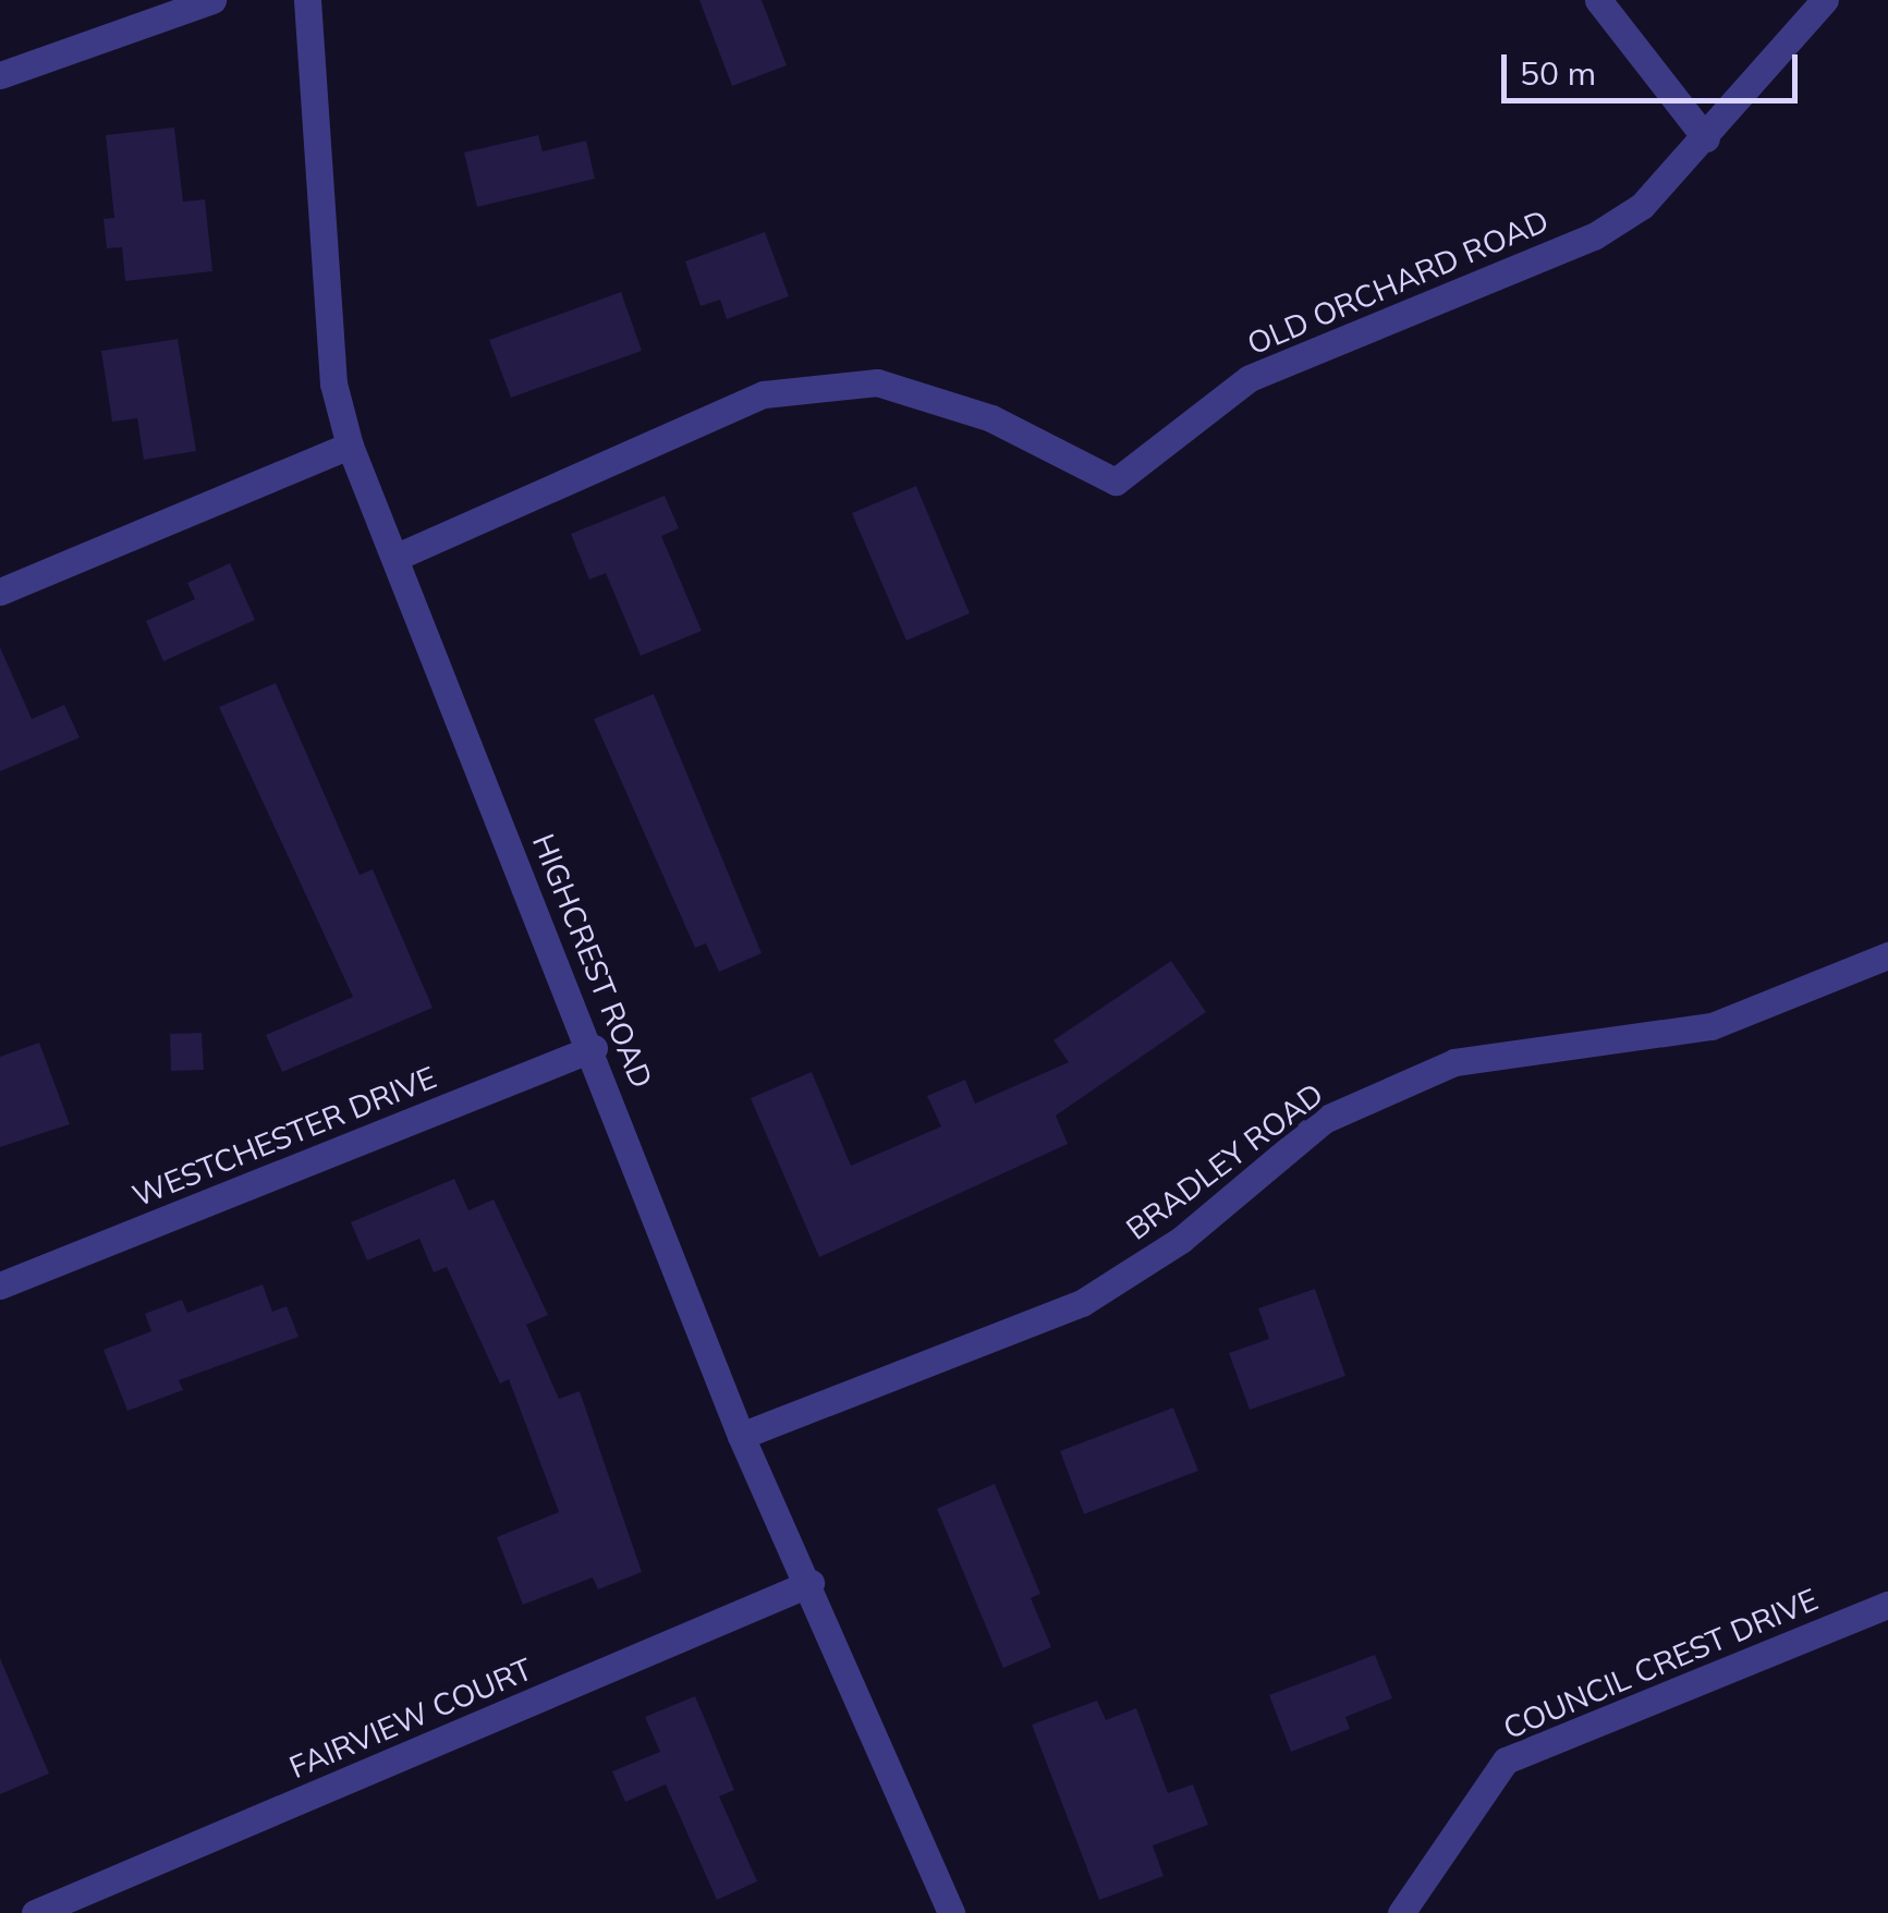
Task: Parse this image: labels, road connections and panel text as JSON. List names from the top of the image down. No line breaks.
{"streets":{"street":["OLD ORCHARD ROAD","HIGHCREST ROAD","WESTCHESTER DRIVE","BRADLEY ROAD","COUNCIL CREST DRIVE","FAIRVIEW COURT"]},"crossings":[["OLD ORCHARD ROAD","HIGHCREST ROAD"],["HIGHCREST ROAD","WESTCHESTER DRIVE"],["HIGHCREST ROAD","BRADLEY ROAD"],["HIGHCREST ROAD","FAIRVIEW COURT"]],"scale_bar":"50 m"}
